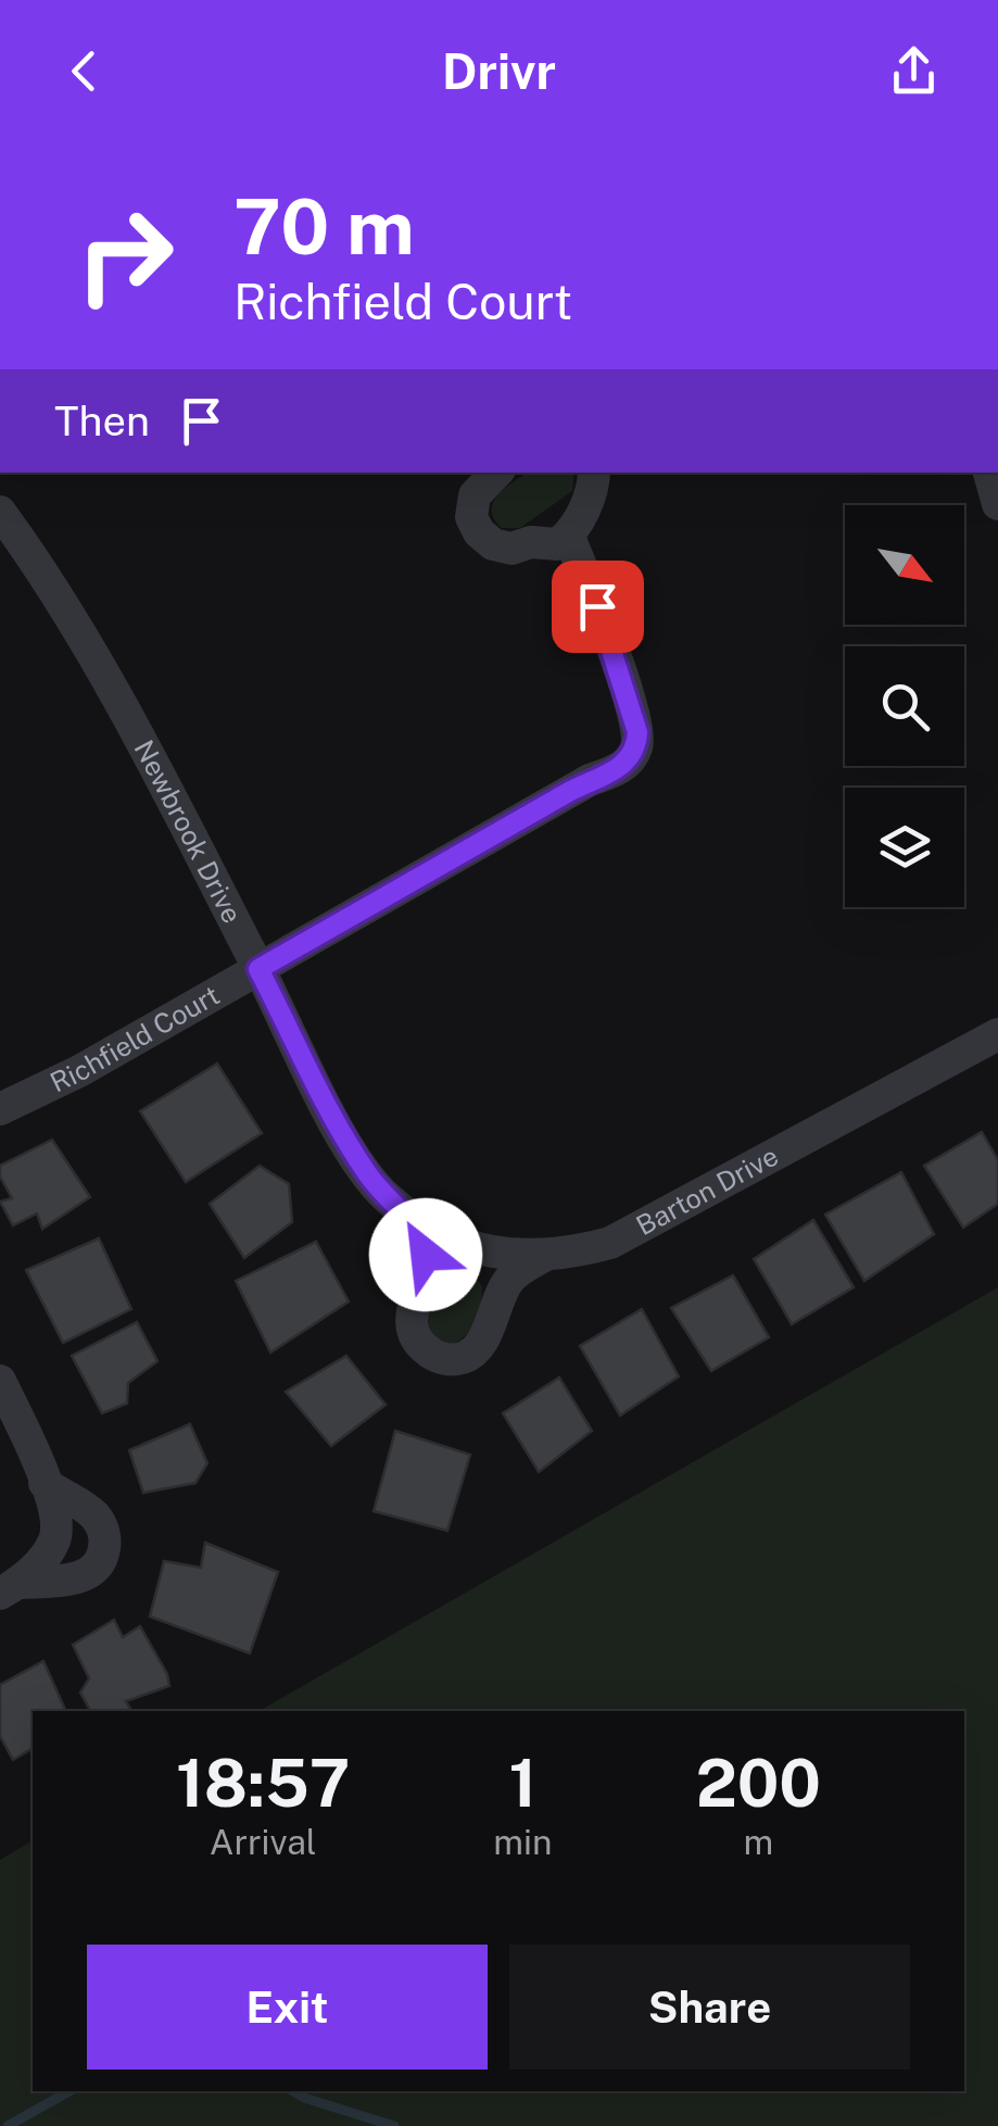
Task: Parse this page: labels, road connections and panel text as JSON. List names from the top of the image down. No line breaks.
{"streets":{"street":["Newbrook Drive","Richfield Court","Barton Drive"]},"crossings":[["Newbrook Drive","Richfield Court"],["Newbrook Drive","Barton Drive"]],"north":"bottom right","page":{"header":"Drivr","turn":["70 m","Richfield Court"],"then":"Then","eta":["18:57","Arrival","1","min","200","m"],"buttons":["Exit","Share"]}}
